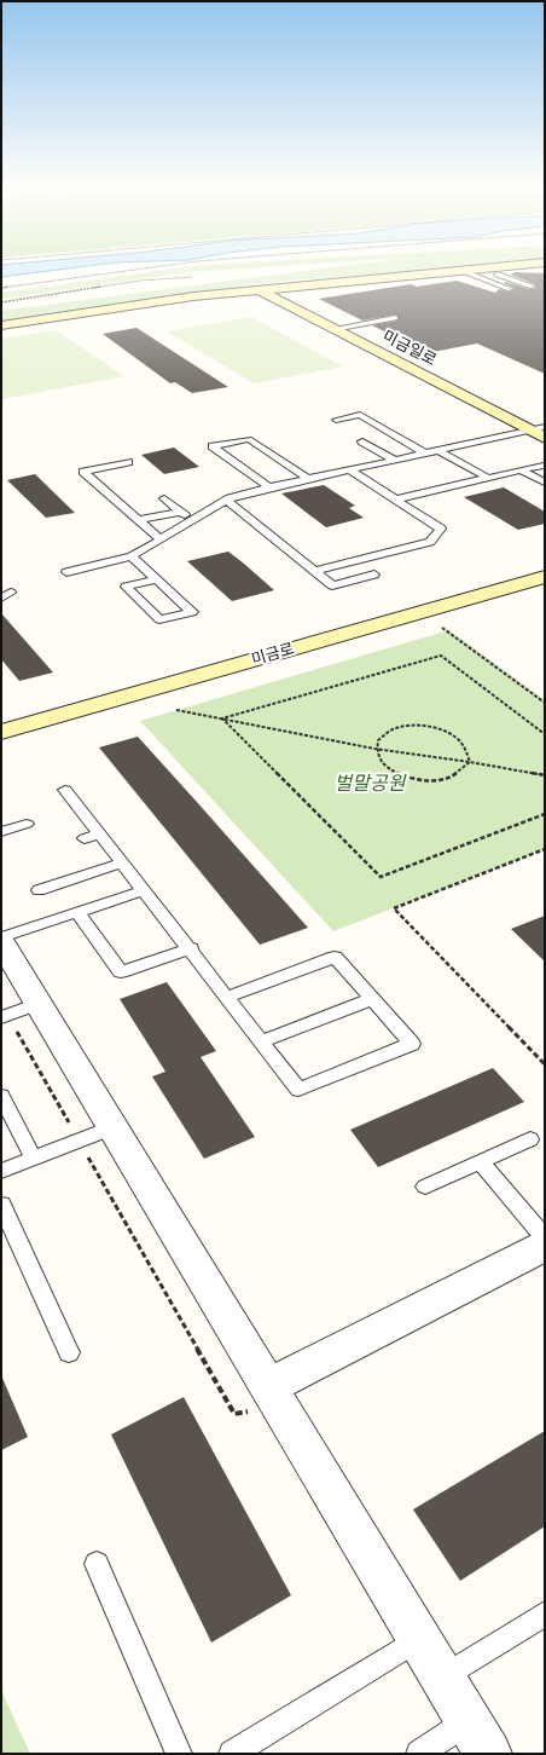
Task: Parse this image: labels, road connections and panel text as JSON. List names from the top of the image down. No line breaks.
{"streets":{"main road":["미금일로","미금로"]},"parks":["벌말공원"]}
